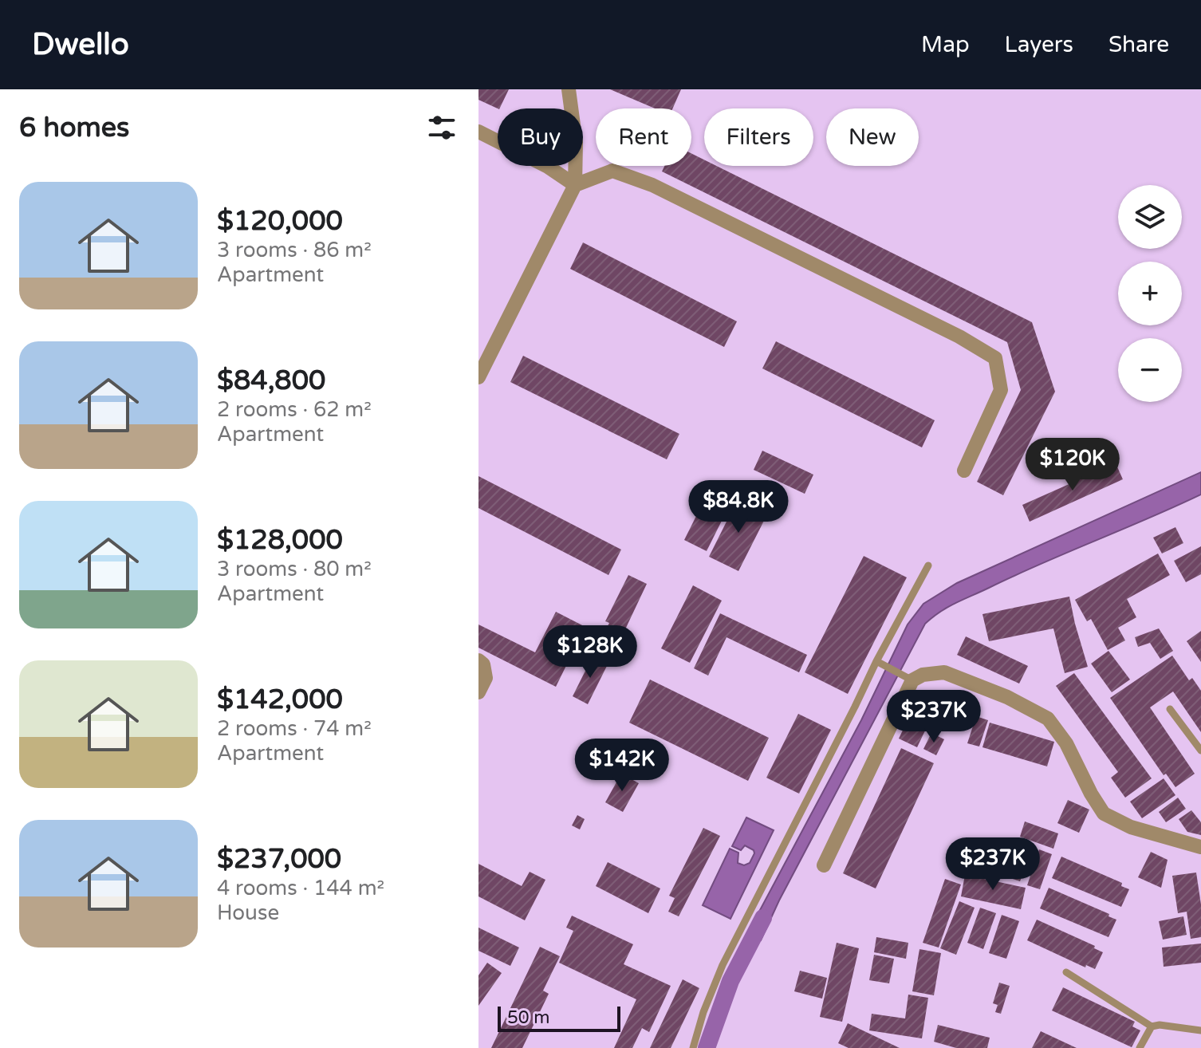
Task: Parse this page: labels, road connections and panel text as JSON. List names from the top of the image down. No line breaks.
{"scale_bar":"50 m","page":{"header":"Dwello","nav":["Map","Layers","Share"],"heading":"6 homes","chip":["Buy","Rent","Filters","New"],"list":[{"name":"$120,000","note":"3 rooms · 86 m² · Apartment"},{"name":"$84,800","note":"2 rooms · 62 m² · Apartment"},{"name":"$128,000","note":"3 rooms · 80 m² · Apartment"},{"name":"$142,000","note":"2 rooms · 74 m² · Apartment"},{"name":"$237,000","note":"4 rooms · 144 m² · House"}],"map_buttons":["+","−"],"price":["$120K","$84.8K","$128K","$237K","$142K","$237K"],"scale":"50 m"}}
